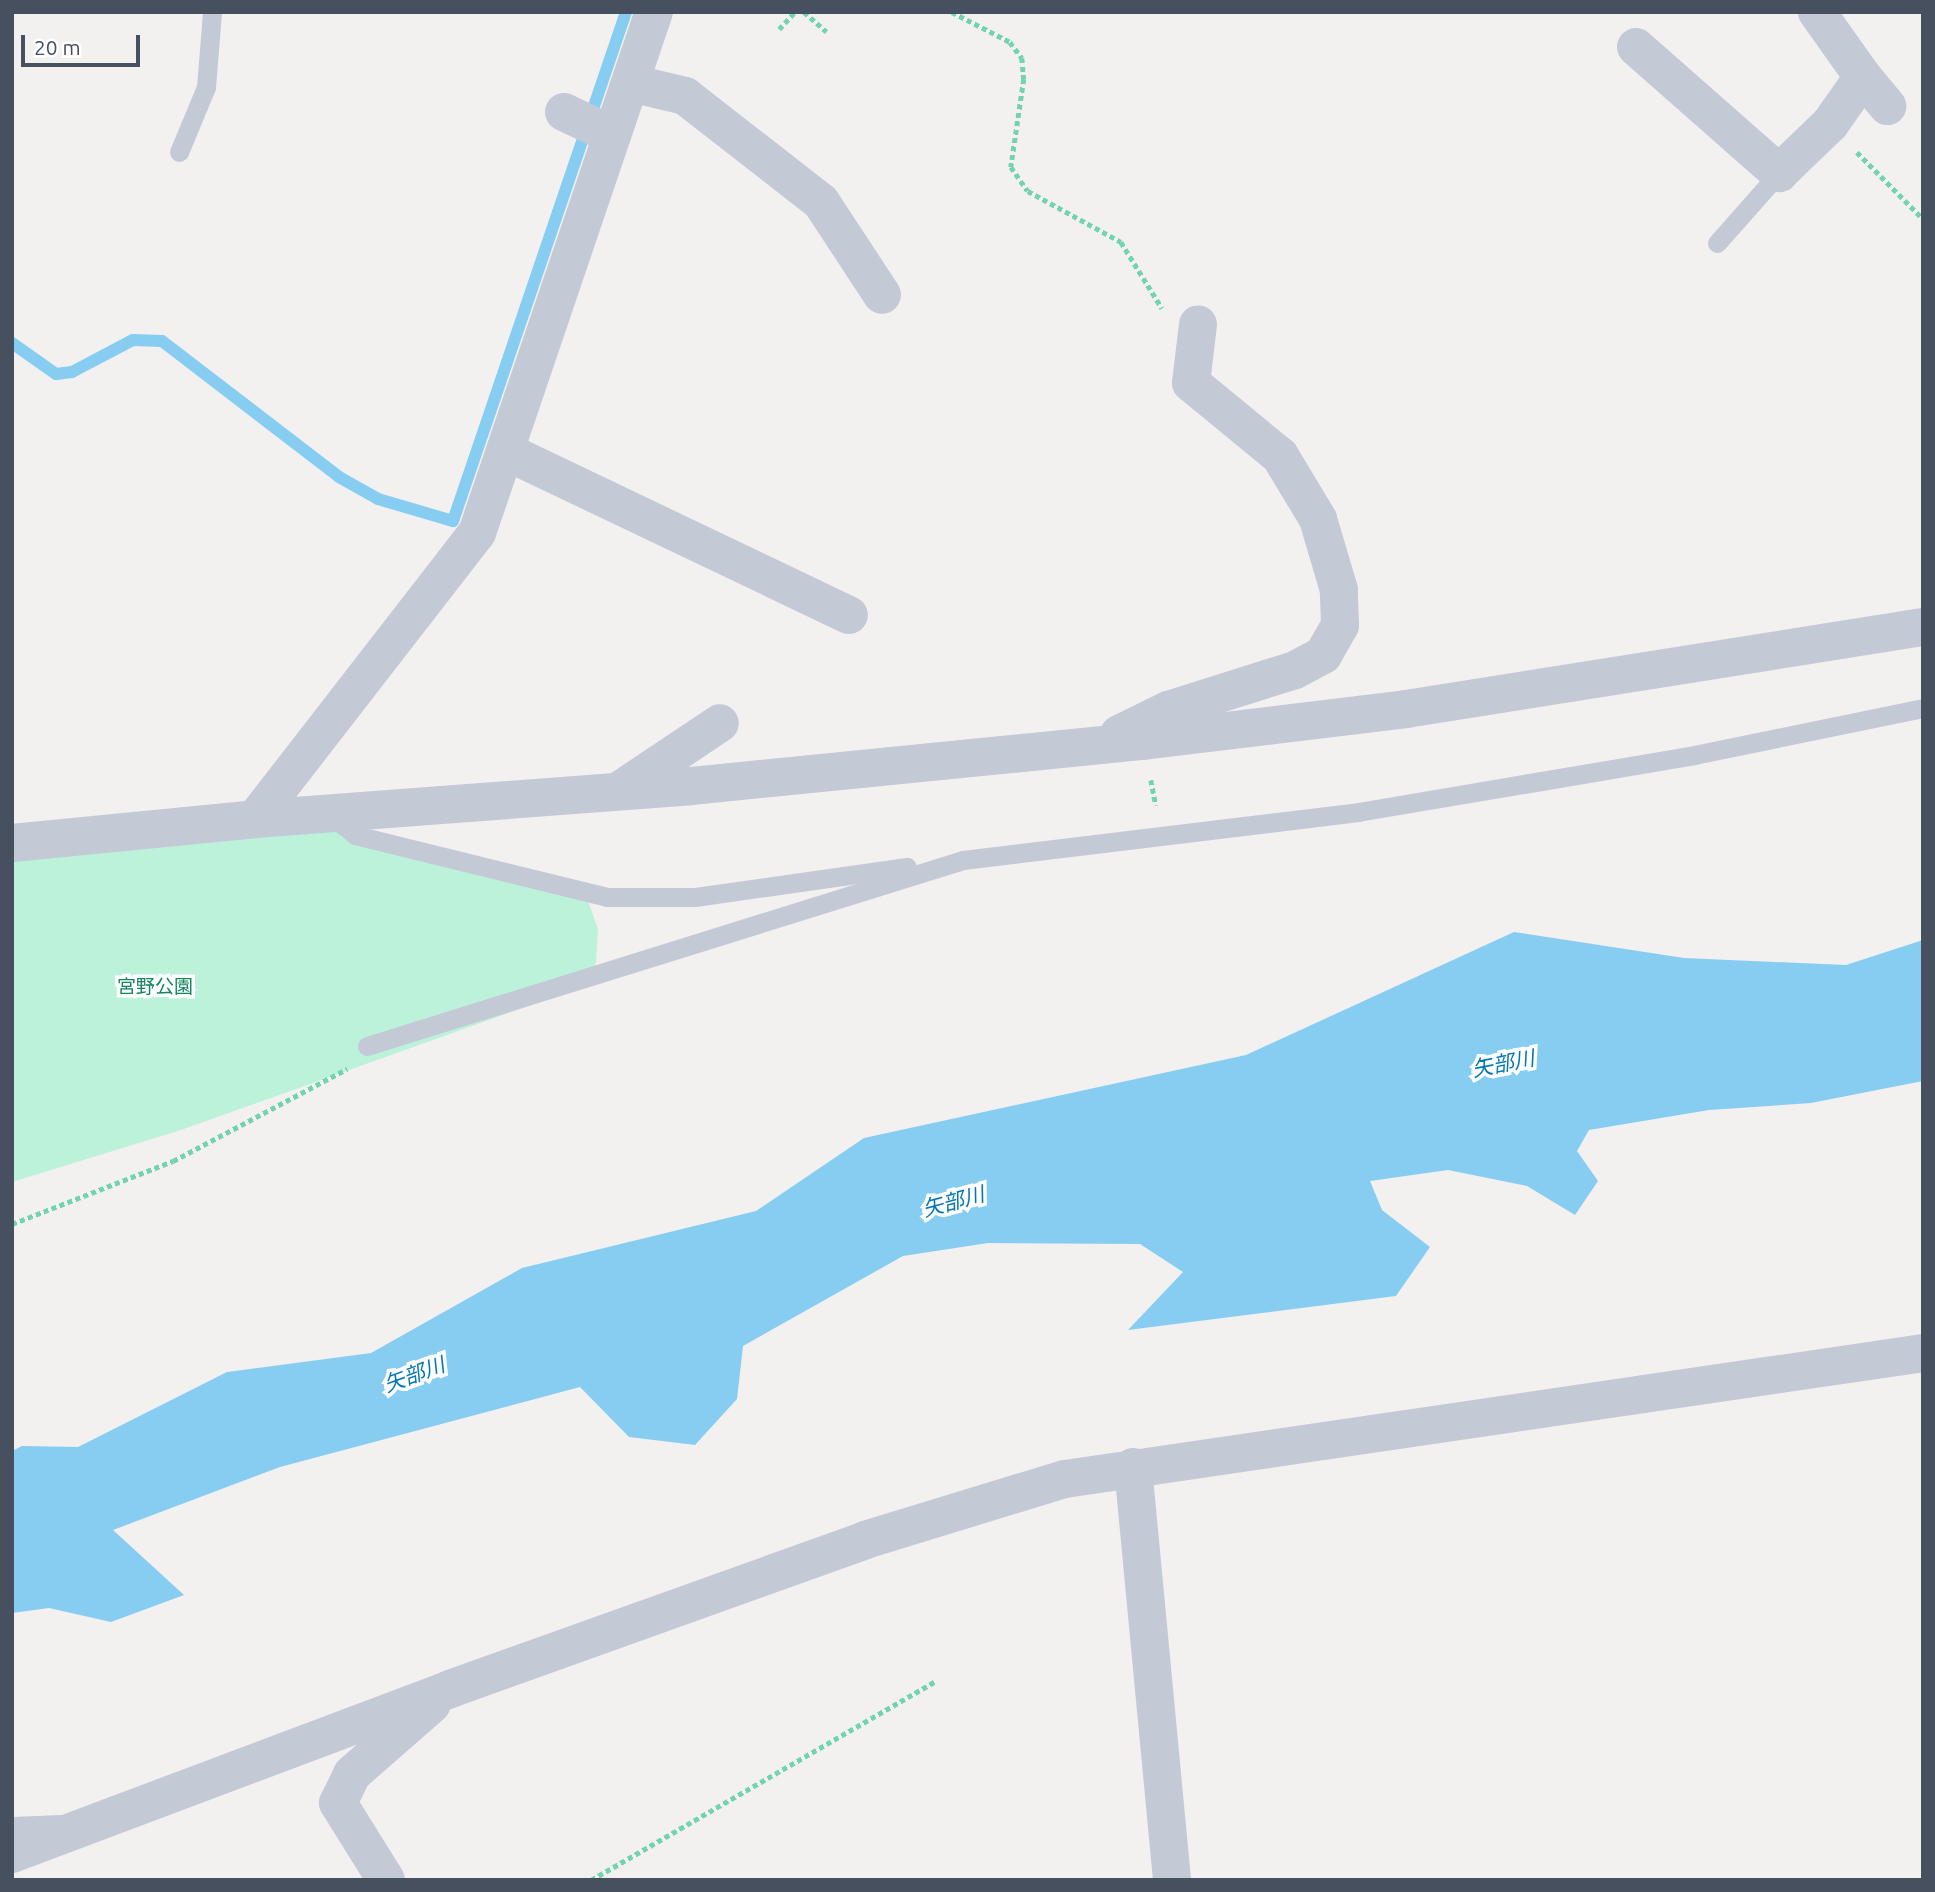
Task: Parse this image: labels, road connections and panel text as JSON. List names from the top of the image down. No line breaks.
{"water":["矢部川"],"parks":["宮野公園"],"scale_bar":"20 m"}
